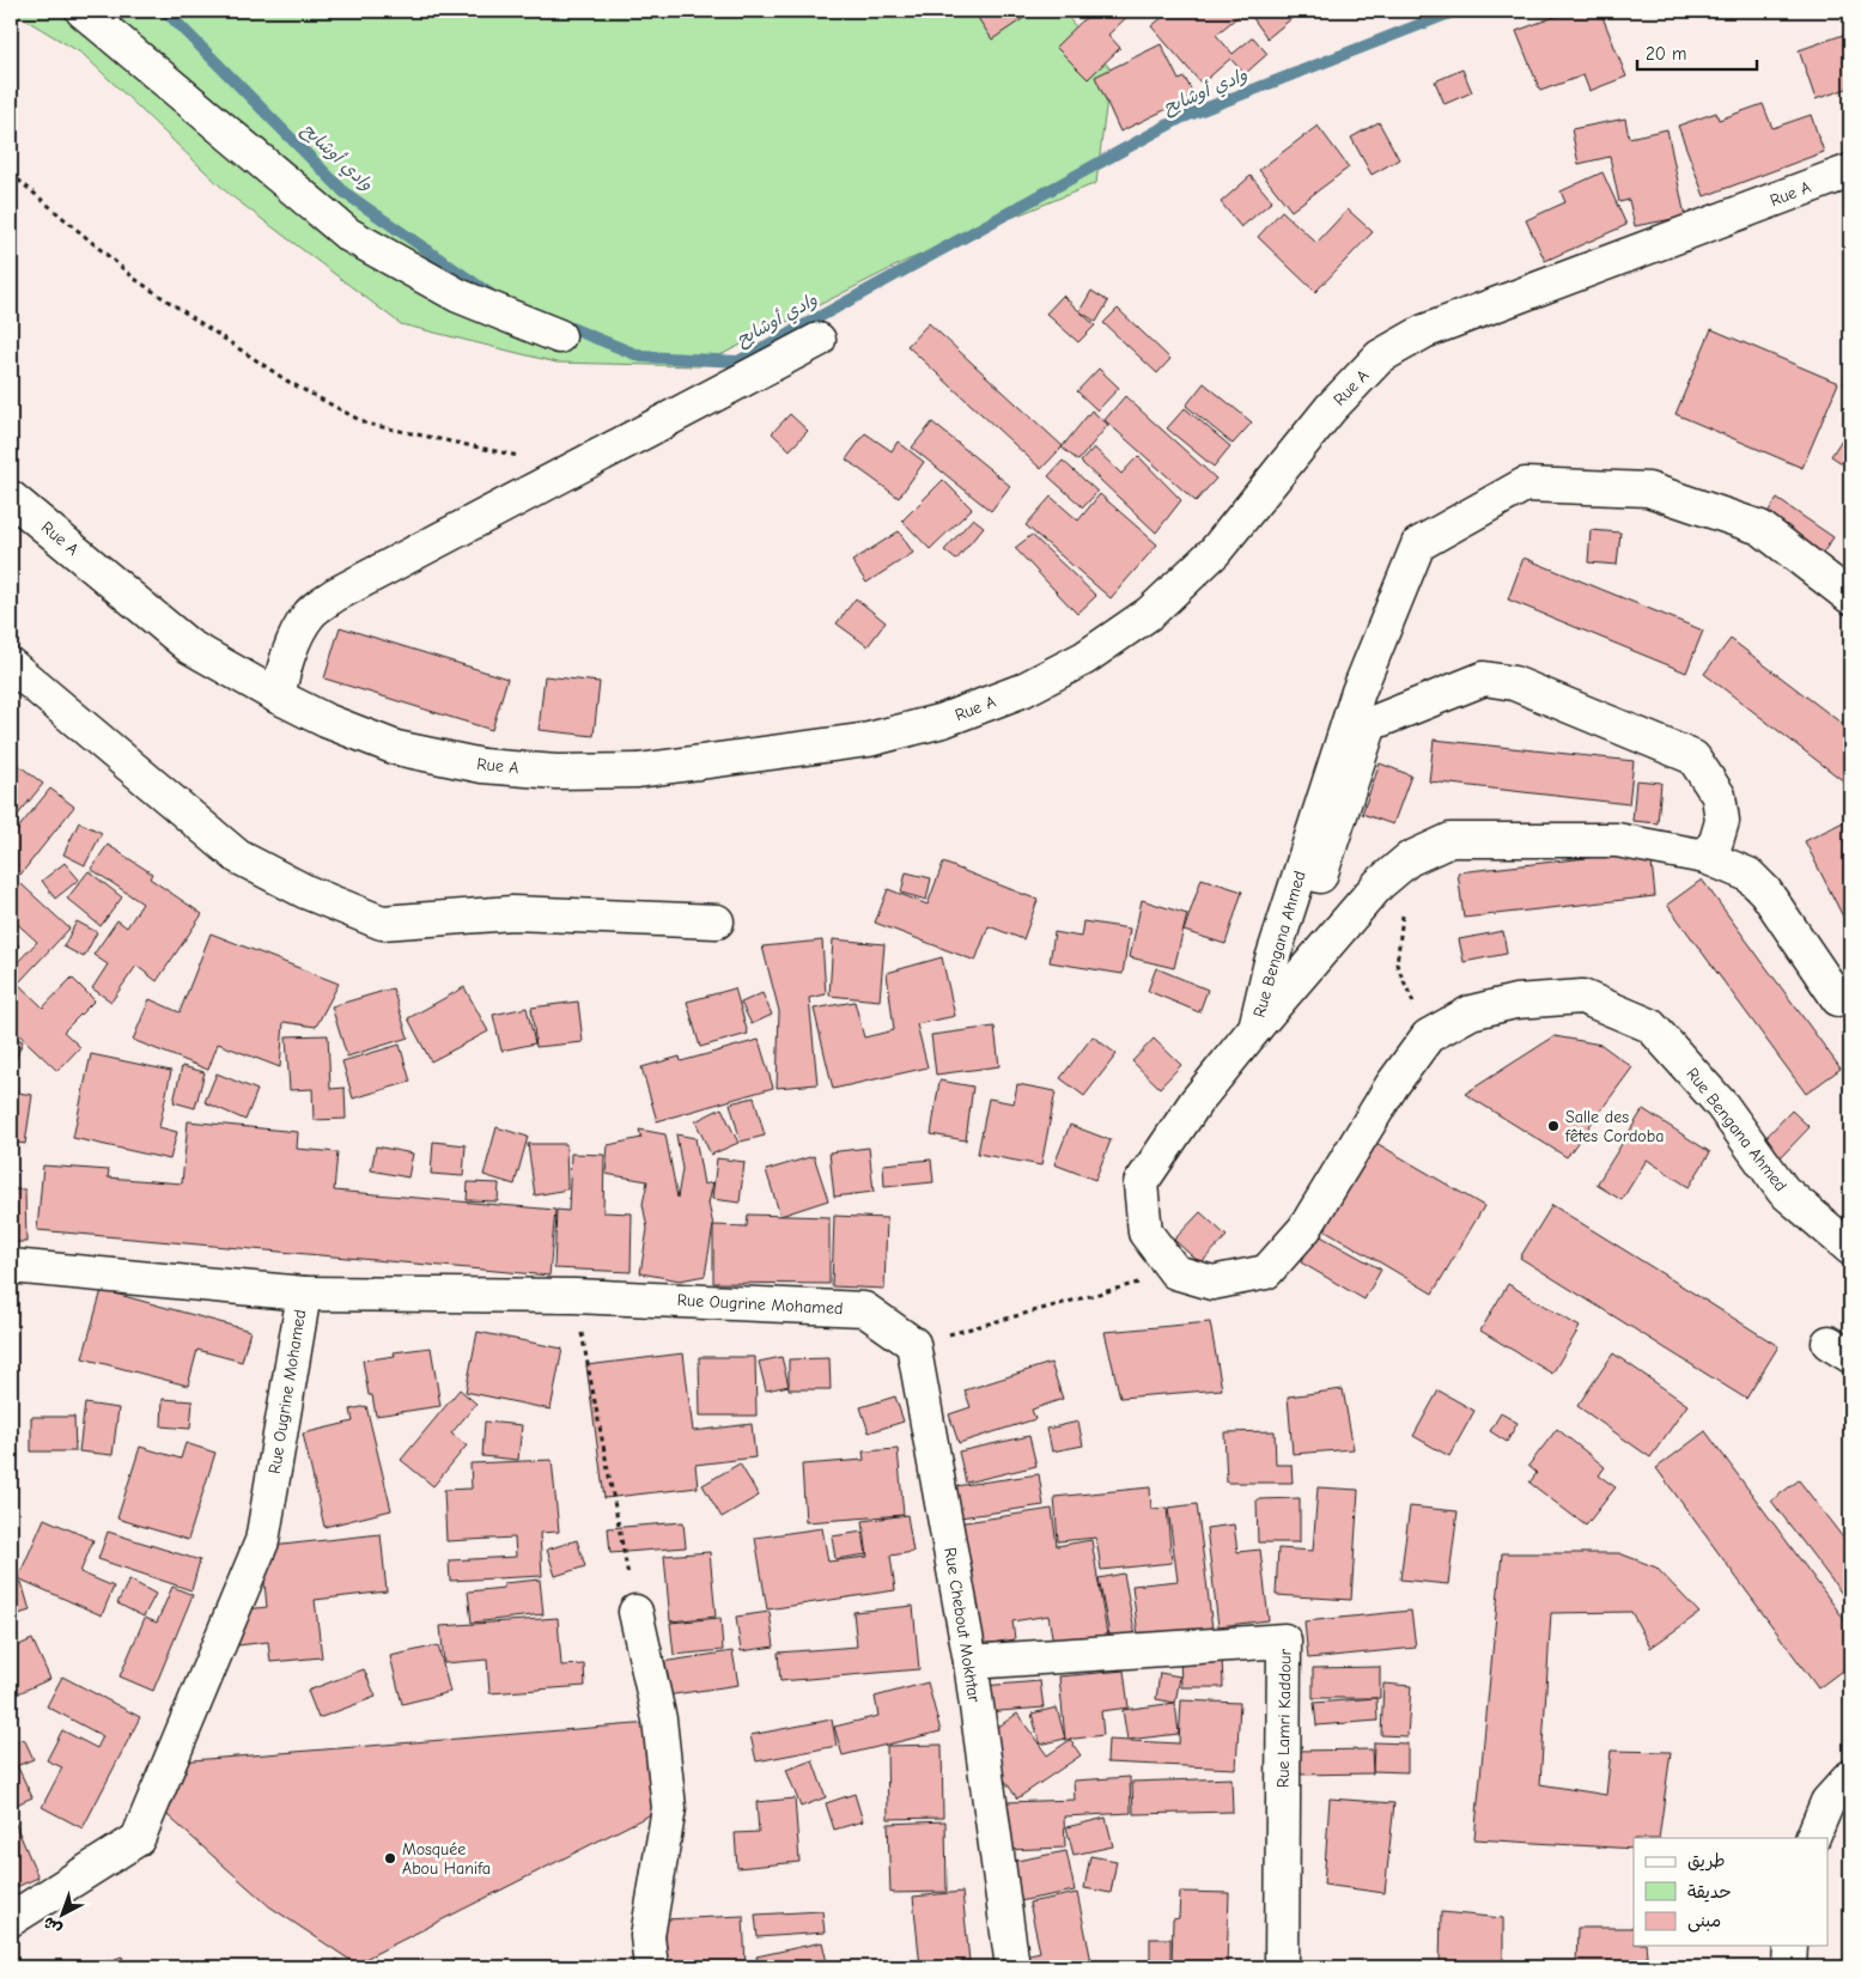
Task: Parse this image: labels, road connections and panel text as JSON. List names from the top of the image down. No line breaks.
{"streets":{"street":["Rue A","Rue Bengana Ahmed","Rue Ougrine Mohamed","Rue Chebout Mokhtar","Rue Lamri Kaddour"]},"crossings":[["Rue Ougrine Mohamed","Rue Chebout Mokhtar"],["Rue Chebout Mokhtar","Rue Lamri Kaddour"]],"water":["وادي أوشايح"],"places":["Salle des fêtes Cordoba","Mosquée Abou Hanifa"],"legend":["طريق","حديقة","مبنى"],"scale_bar":"20 m","north":"bottom left"}
